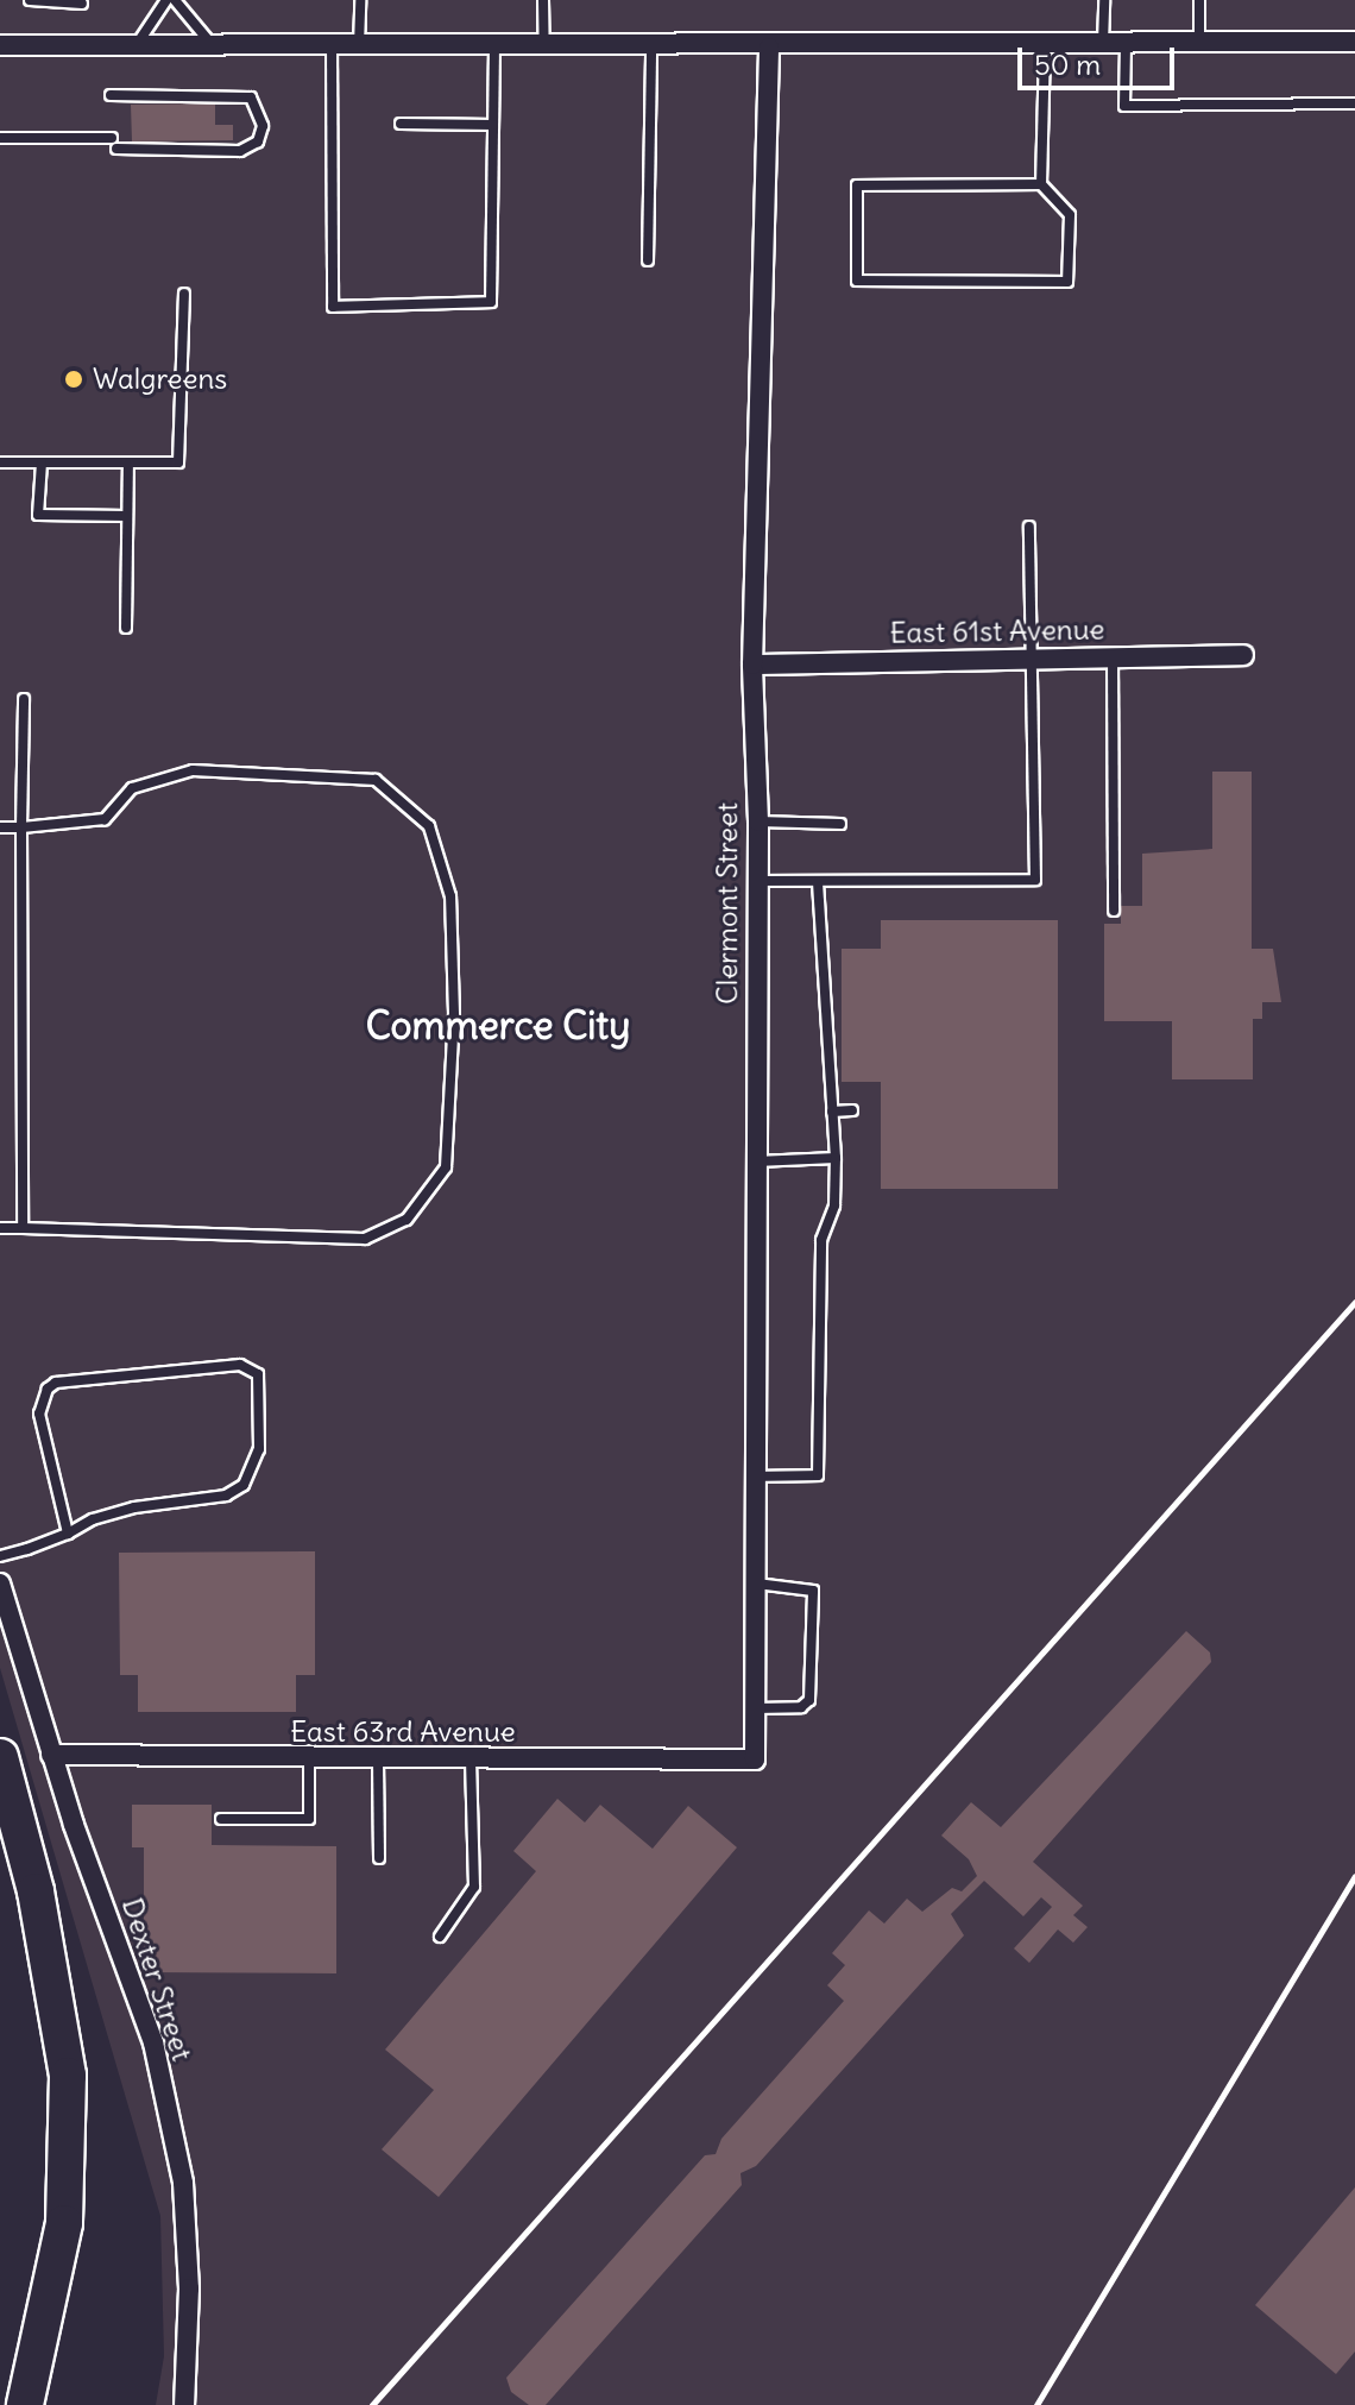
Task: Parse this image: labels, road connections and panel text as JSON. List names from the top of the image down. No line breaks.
{"streets":{"street":["East 61st Avenue","Clermont Street","East 63rd Avenue","Dexter Street"]},"crossings":[["East 61st Avenue","Clermont Street"],["Clermont Street","East 63rd Avenue"],["East 63rd Avenue","Dexter Street"]],"districts":["Commerce City"],"places":["Walgreens"],"scale_bar":"50 m"}
